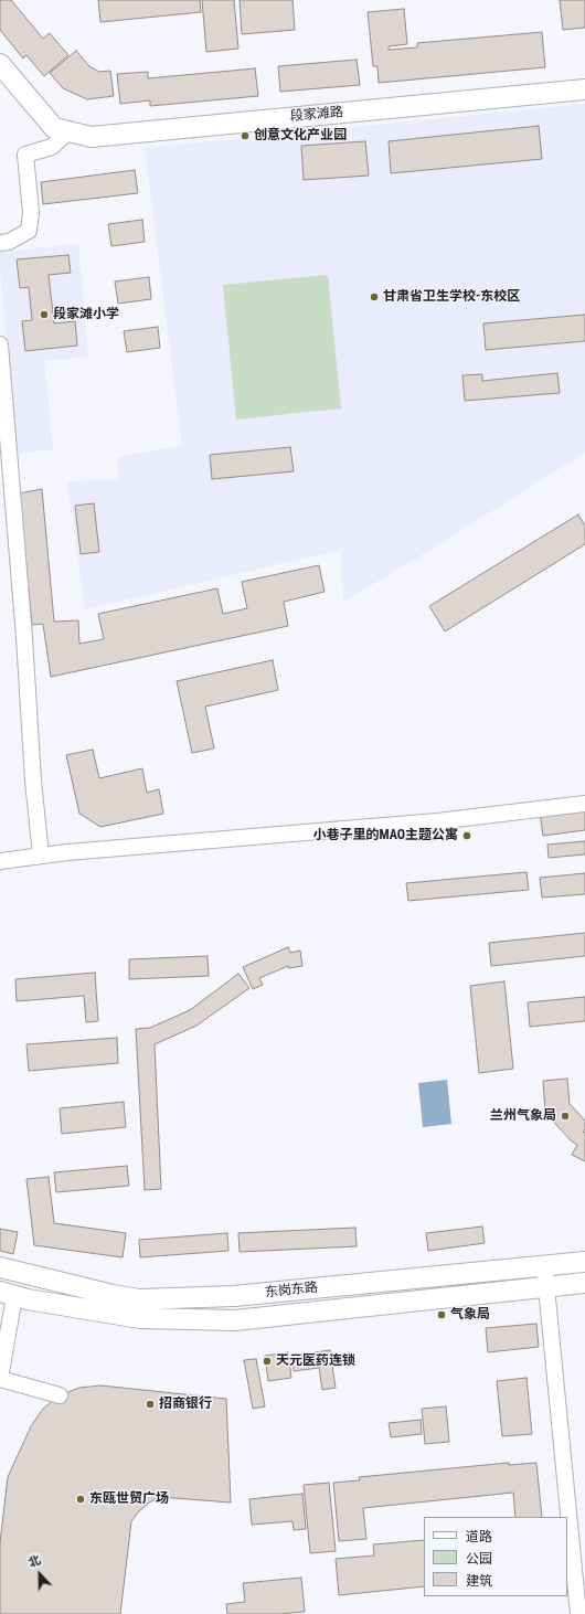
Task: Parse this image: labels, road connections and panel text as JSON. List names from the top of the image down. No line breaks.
{"streets":{"main road":["段家滩路","东岗东路"]},"places":["创意文化产业园","甘肃省卫生学校-东校区","段家滩小学","小巷子里的MAO主题公寓","兰州气象局","气象局","天元医药连锁","招商银行","东瓯世贸广场"],"legend":["道路","公园","建筑"],"north":"top"}
